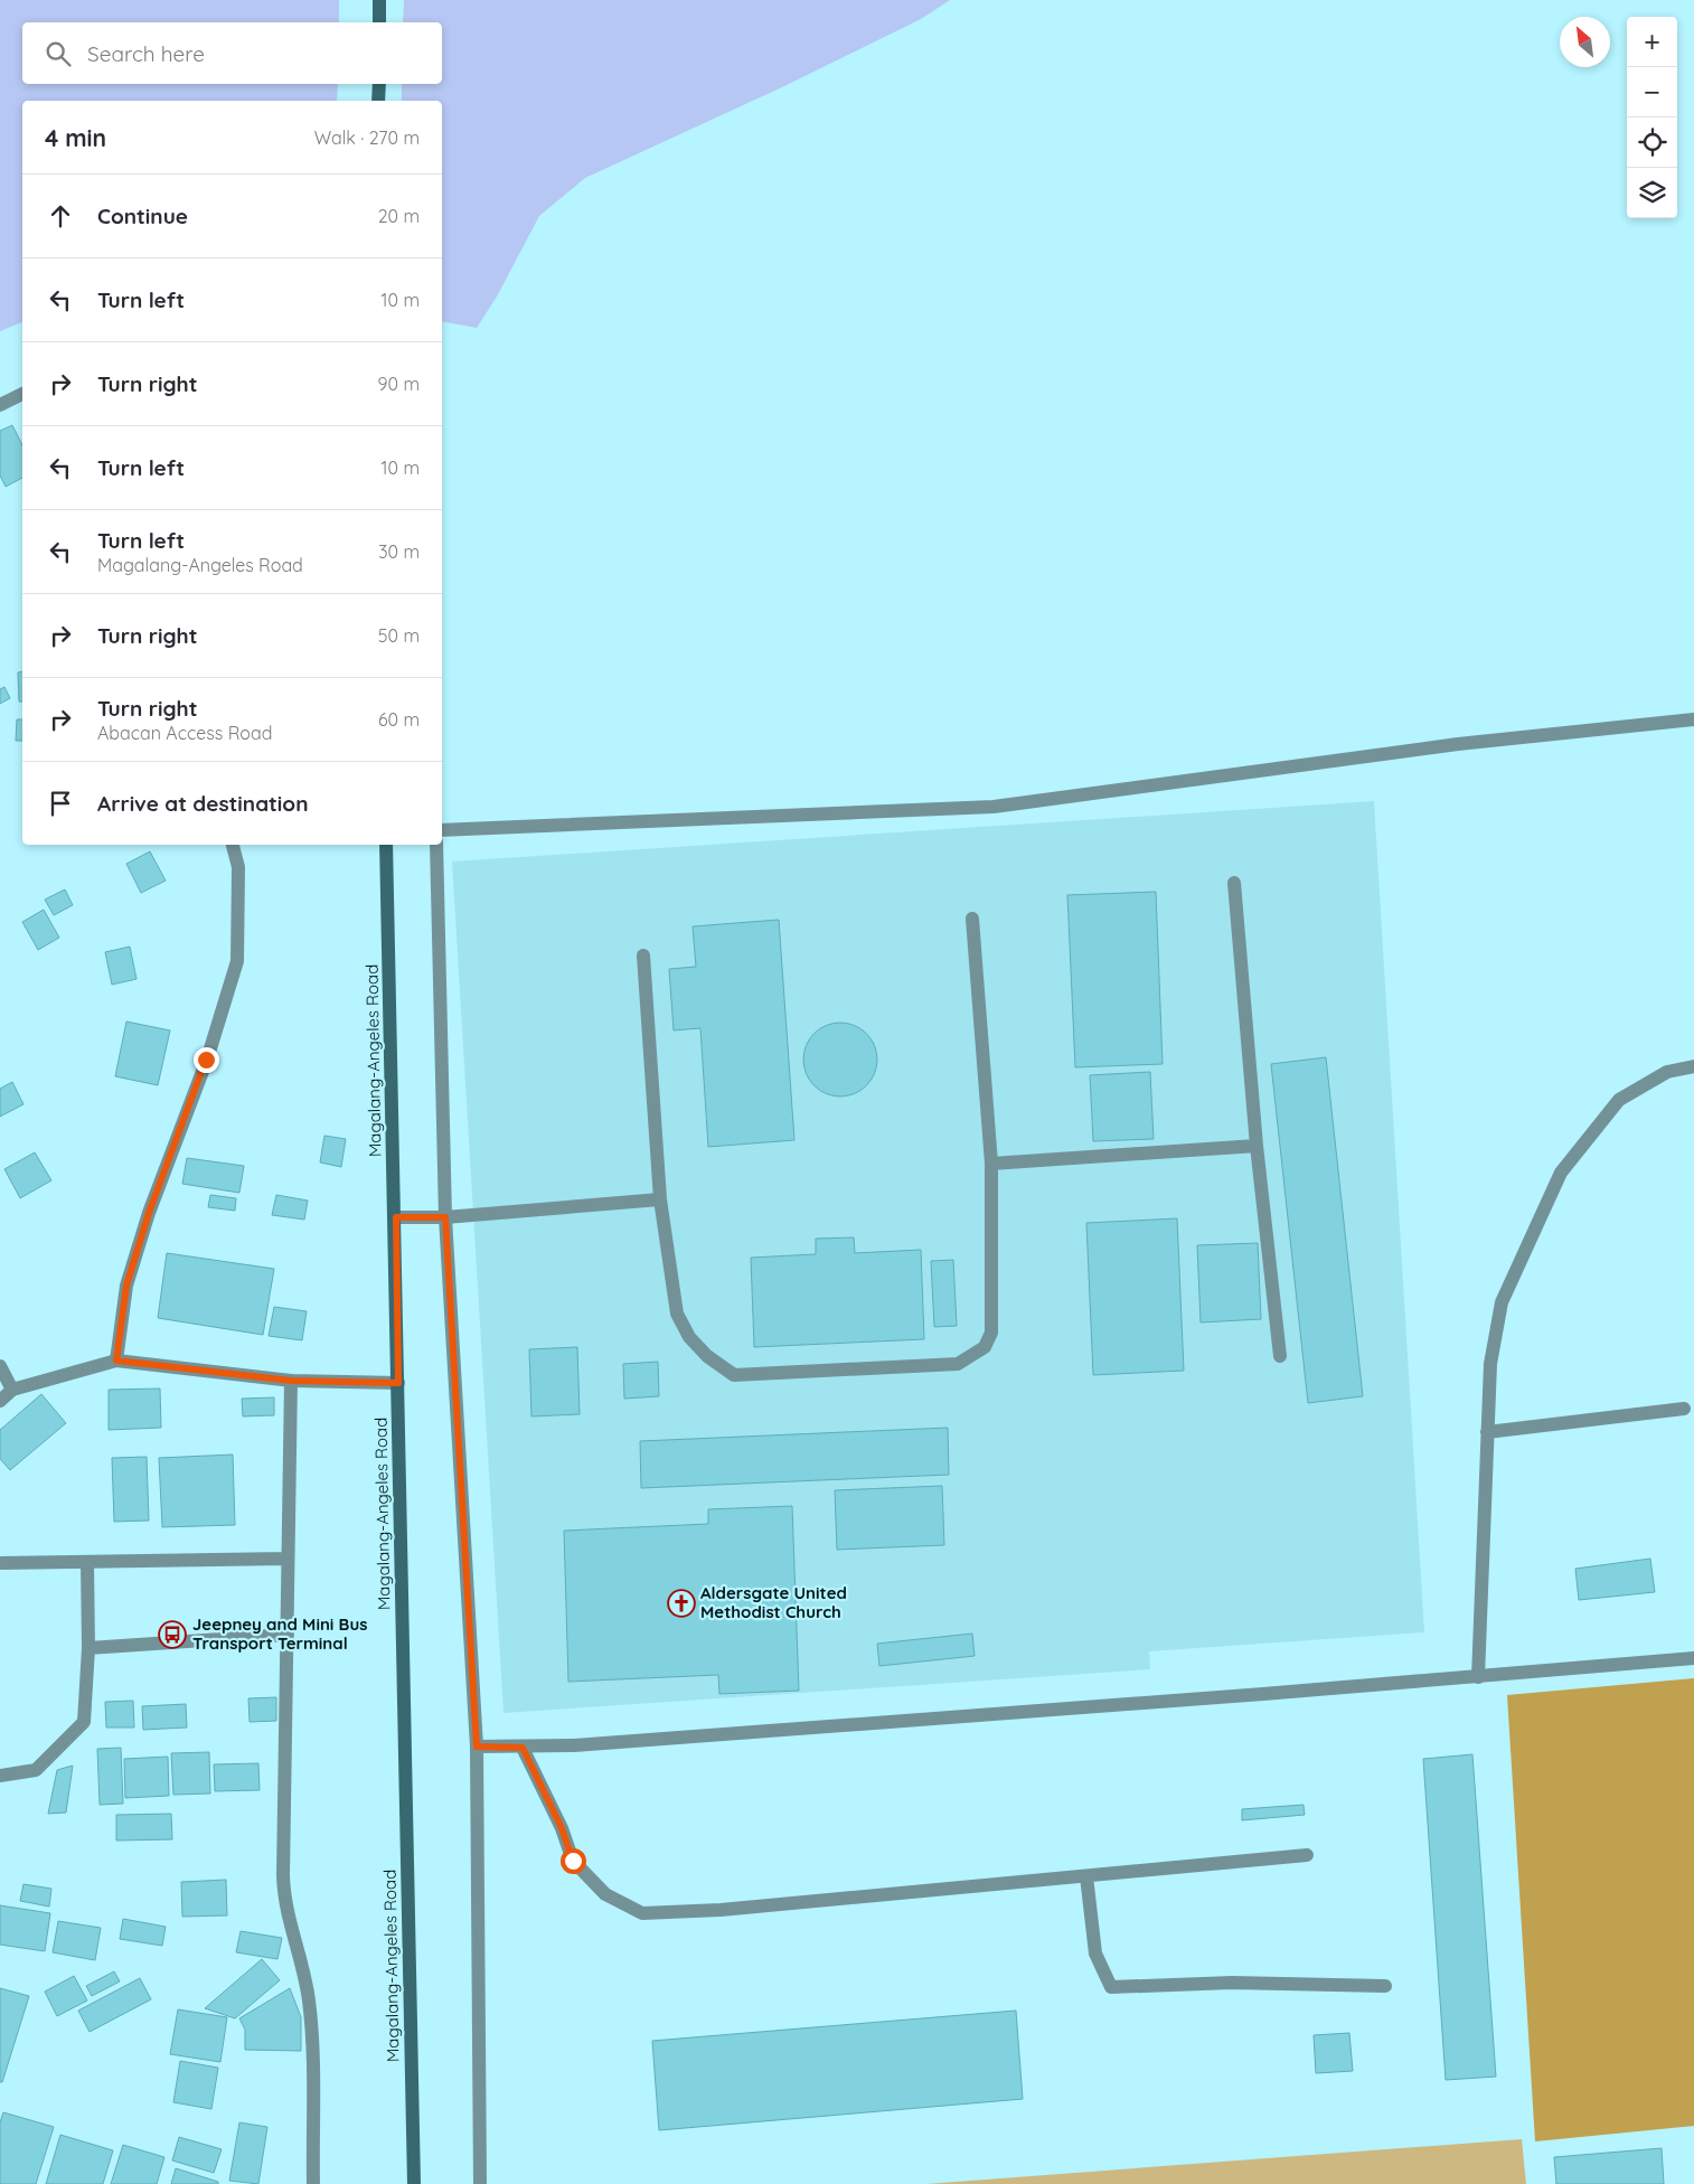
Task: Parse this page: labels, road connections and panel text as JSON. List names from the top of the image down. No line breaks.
{"streets":{"main road":["Magalang-Angeles Road"]},"places":{"church":["Aldersgate United Methodist Church"],"bus stop":["Jeepney and Mini Bus Transport Terminal"]},"north":"top left","page":{"map_buttons":["+","−"],"search":"Search here","heading":["4 min","Walk · 270 m"],"list":[["Continue","20 m"],["Turn left","10 m"],["Turn right","90 m"],["Turn left","10 m"],["Turn left","Magalang-Angeles Road","30 m"],["Turn right","50 m"],["Turn right","Abacan Access Road","60 m"],"Arrive at destination"]}}
